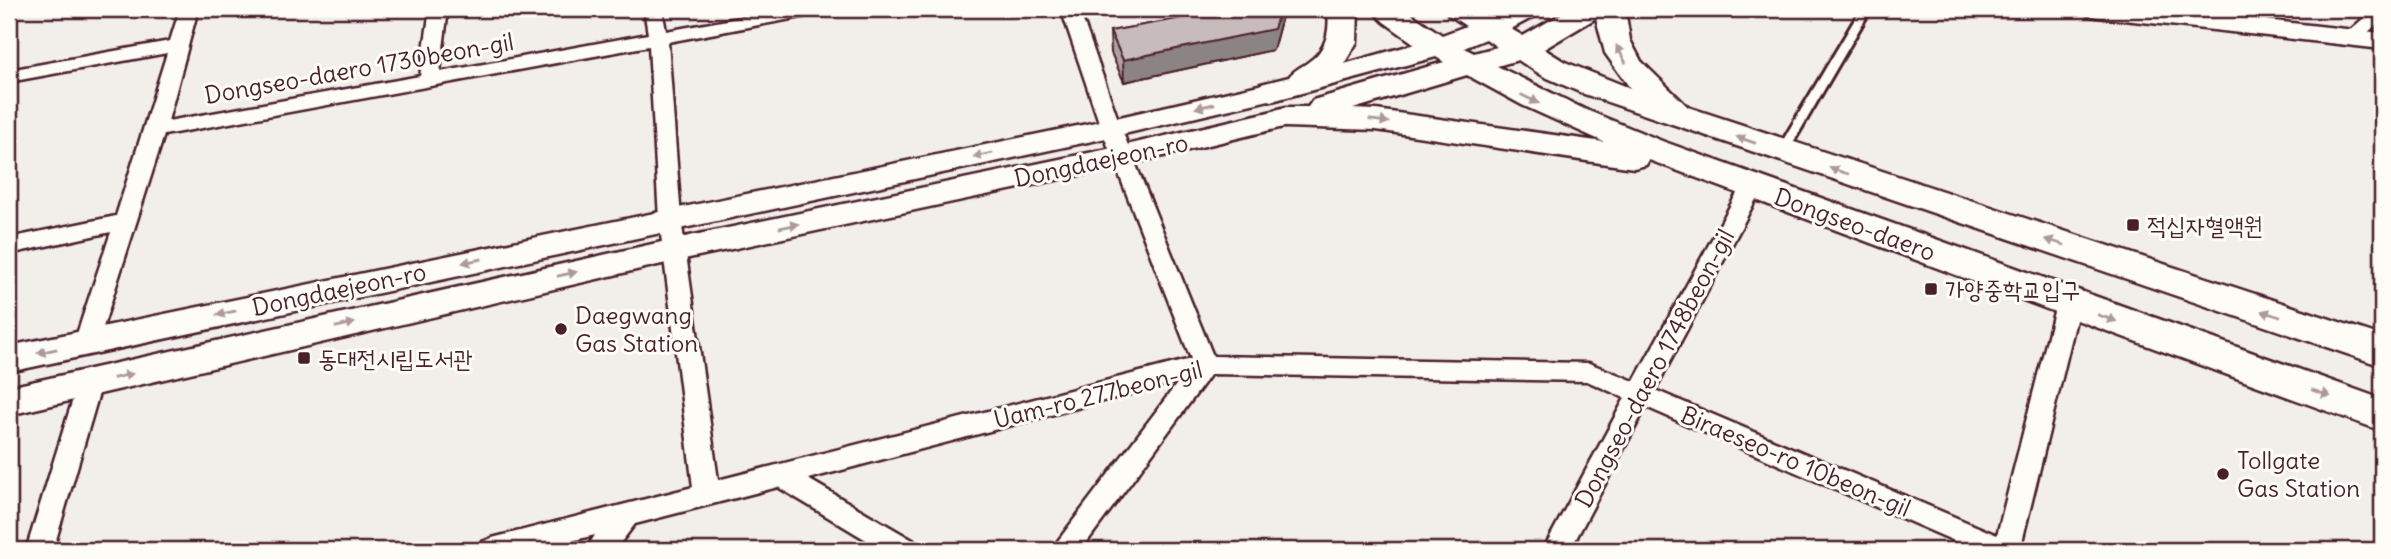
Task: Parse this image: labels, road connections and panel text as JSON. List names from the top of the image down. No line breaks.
{"streets":{"main road":["Dongdaejeon-ro","Dongseo-daero"],"street":["Dongseo-daero 1730beon-gil","Dongseo-daero 1748beon-gil","Uam-ro 277beon-gil","Biraeseo-ro 10beon-gil"]},"crossings":[["Dongdaejeon-ro","Dongseo-daero"],["Dongseo-daero","Dongseo-daero 1748beon-gil"],["Dongseo-daero 1748beon-gil","Biraeseo-ro 10beon-gil"],["Uam-ro 277beon-gil","Biraeseo-ro 10beon-gil"]],"places":{"transit":["적십자혈액원","가양중학교입구","동대전시립도서관"],"other":["Daegwang Gas Station","Tollgate Gas Station"]}}
